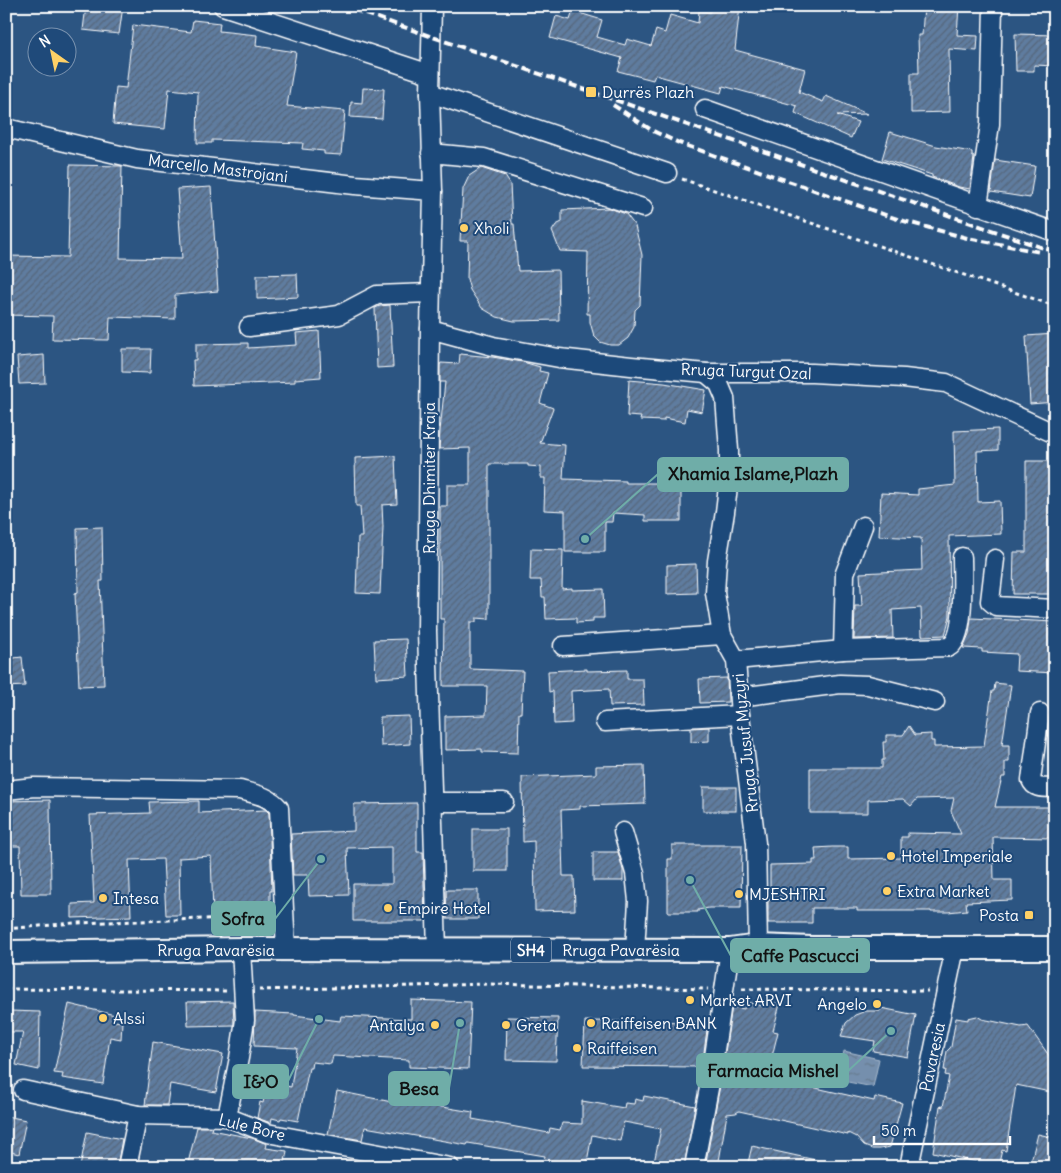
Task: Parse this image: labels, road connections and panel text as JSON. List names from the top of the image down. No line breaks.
{"streets":{"main road":["Rruga Pavarësia","SH4"],"street":["Marcello Mastrojani","Rruga Turgut Ozal","Rruga Dhimiter Kraja","Rruga Jusuf Myzyri","Pavaresia","Lule Bore"]},"crossings":[["Marcello Mastrojani","Rruga Dhimiter Kraja"],["Rruga Turgut Ozal","Rruga Dhimiter Kraja"],["Rruga Turgut Ozal","Rruga Jusuf Myzyri"],["Rruga Dhimiter Kraja","Rruga Pavarësia"],["Rruga Jusuf Myzyri","Rruga Pavarësia"],["Rruga Pavarësia","Pavaresia"]],"places":{"transit":["Durrës Plazh","Posta"],"other":["Xholi","Xhamia Islame,Plazh","Hotel Imperiale","Sofra","Caffe Pascucci","Extra Market","MJESHTRI","Intesa","Empire Hotel","Market ARVI","Angelo","Alssi","I&O","Besa","Raiffeisen BANK","Antalya","Greta","Farmacia Mishel","Raiffeisen"]},"scale_bar":"50 m","north":"top left"}
